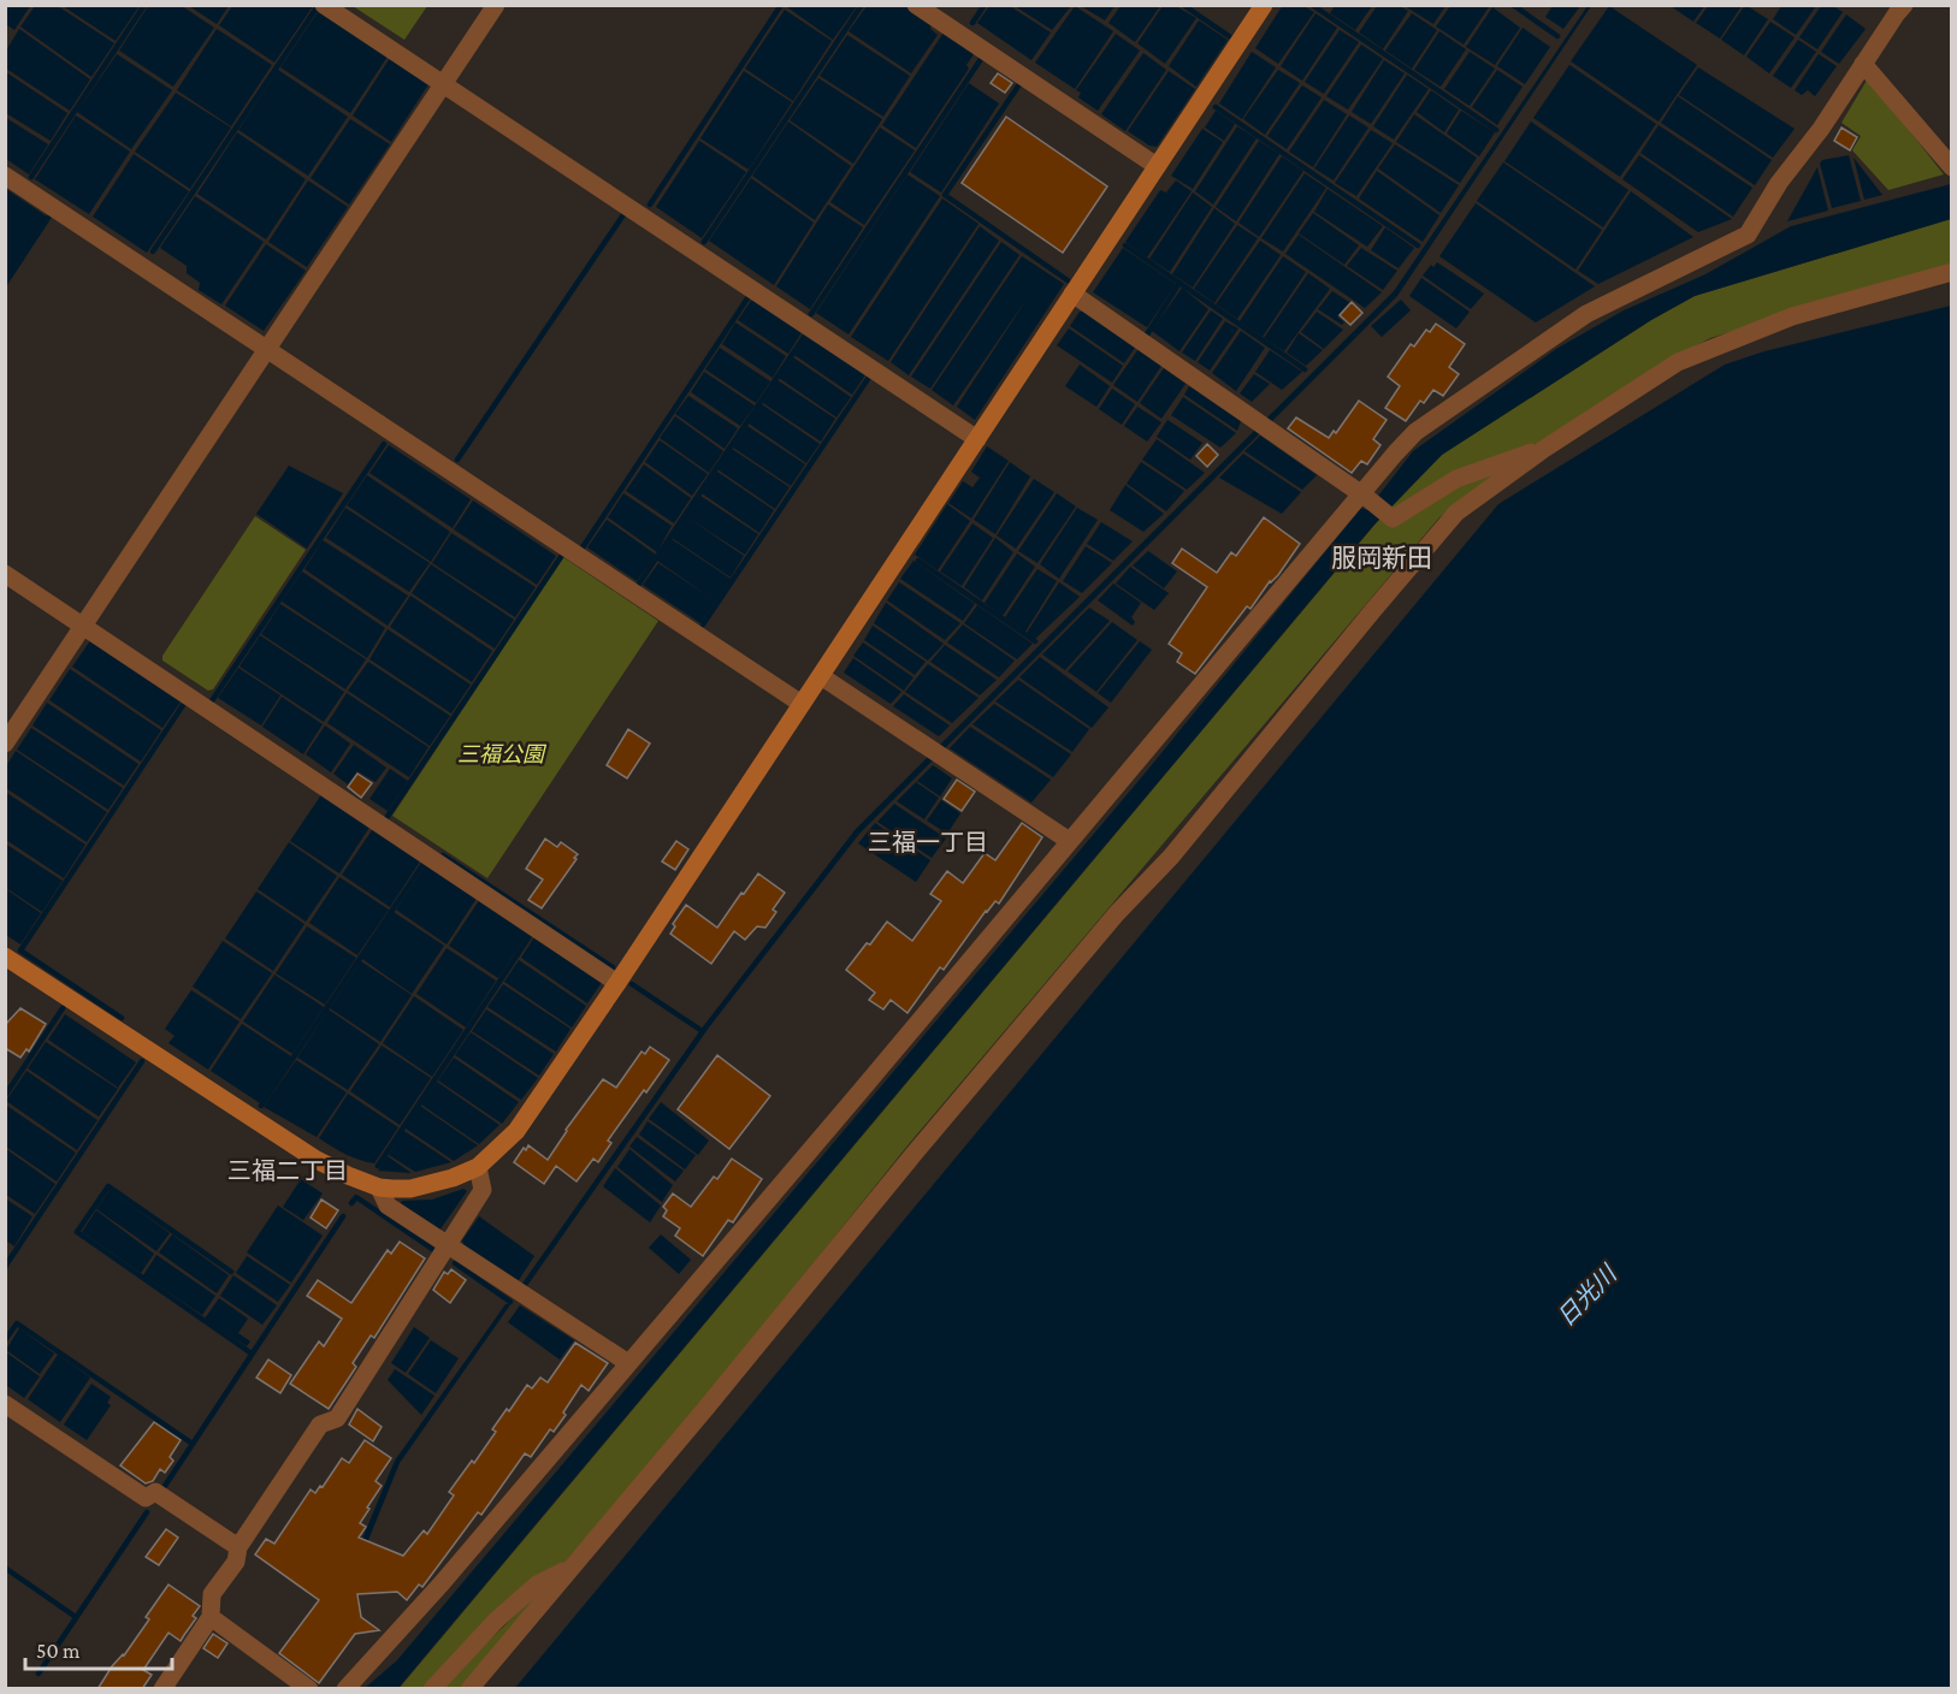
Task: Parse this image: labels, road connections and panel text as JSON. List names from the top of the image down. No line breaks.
{"districts":["服岡新田","三福一丁目","三福二丁目"],"water":["日光川"],"parks":["三福公園"],"scale_bar":"50 m"}
